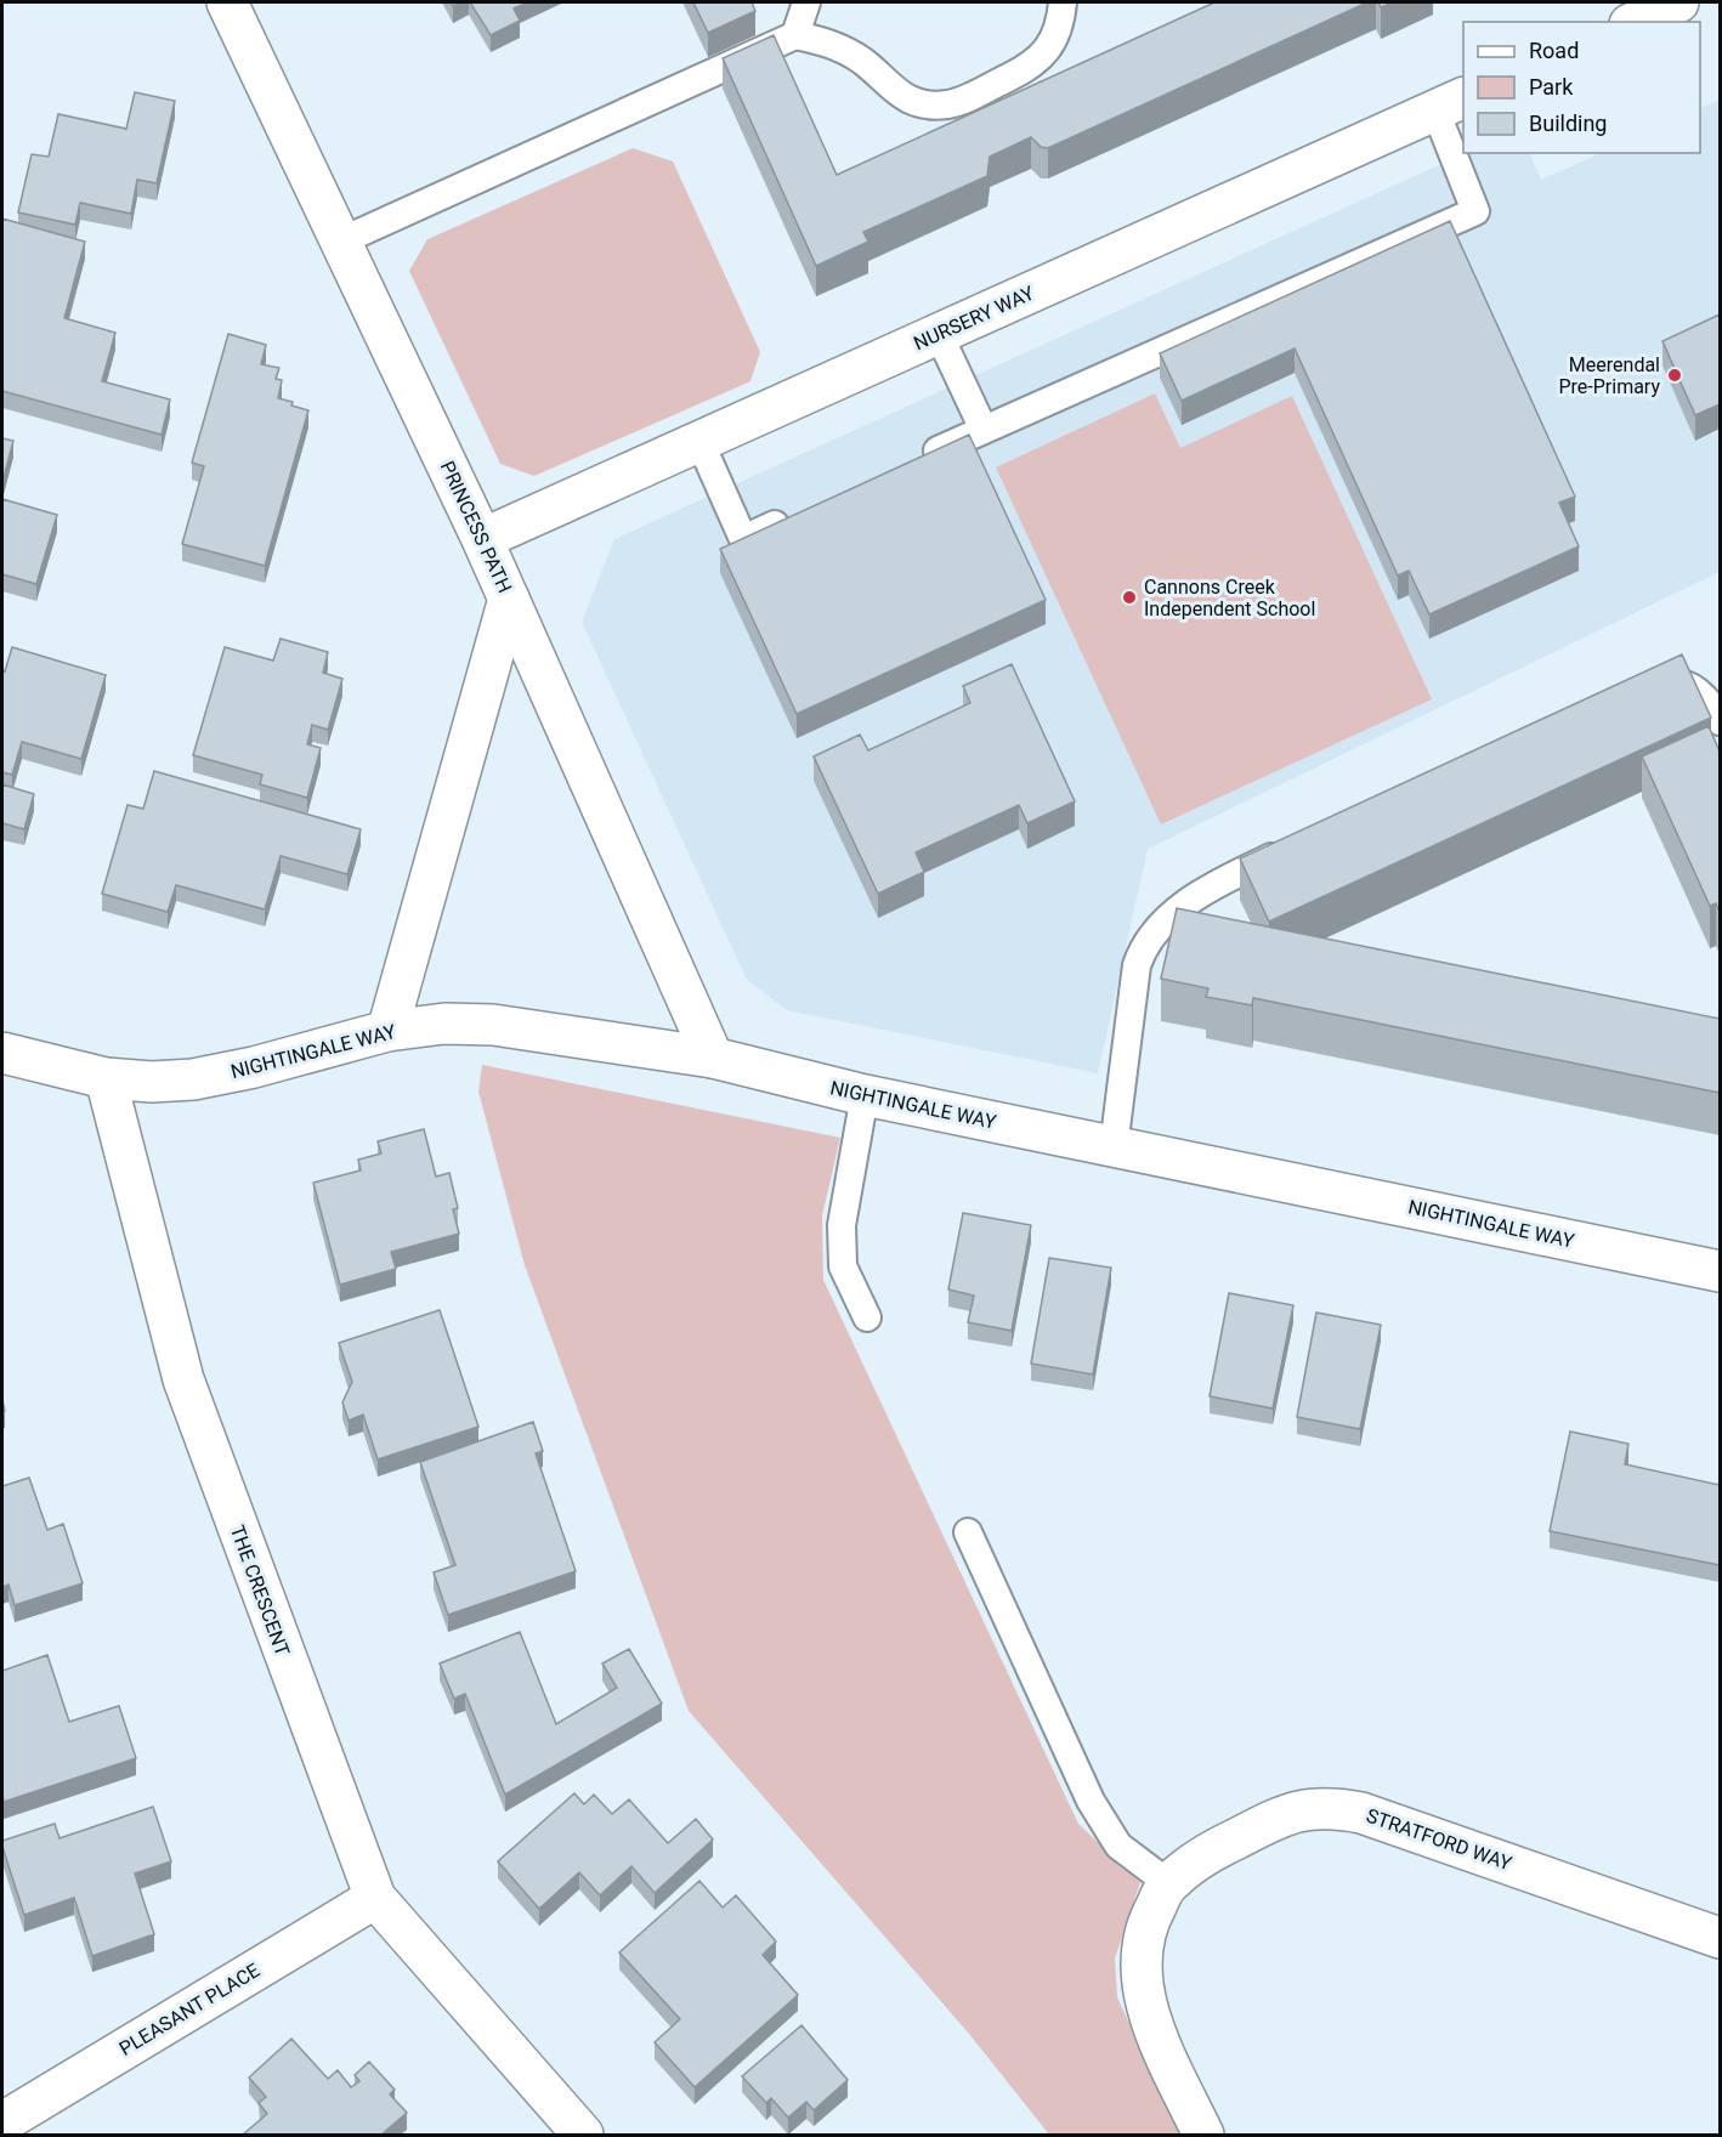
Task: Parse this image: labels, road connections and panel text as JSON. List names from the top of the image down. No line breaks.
{"streets":{"street":["NURSERY WAY","PRINCESS PATH","NIGHTINGALE WAY","THE CRESCENT","STRATFORD WAY","PLEASANT PLACE"]},"crossings":[["NURSERY WAY","PRINCESS PATH"],["PRINCESS PATH","NIGHTINGALE WAY"],["NIGHTINGALE WAY","THE CRESCENT"],["THE CRESCENT","PLEASANT PLACE"]],"places":["Meerendal Pre-Primary","Cannons Creek Independent School"],"legend":["Road","Park","Building"]}
